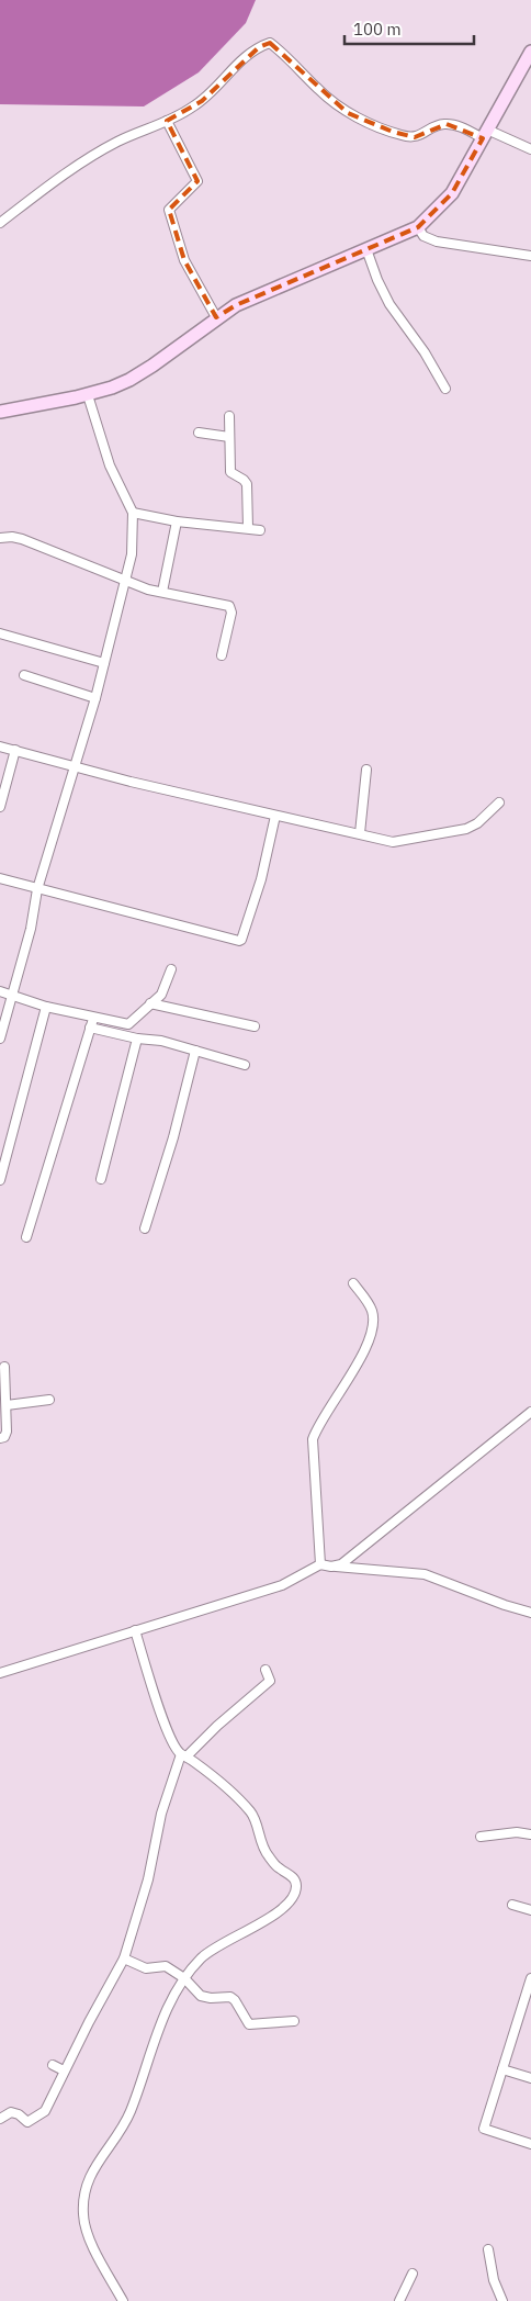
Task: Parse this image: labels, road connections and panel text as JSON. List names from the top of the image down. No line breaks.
{"scale_bar":"100 m"}
